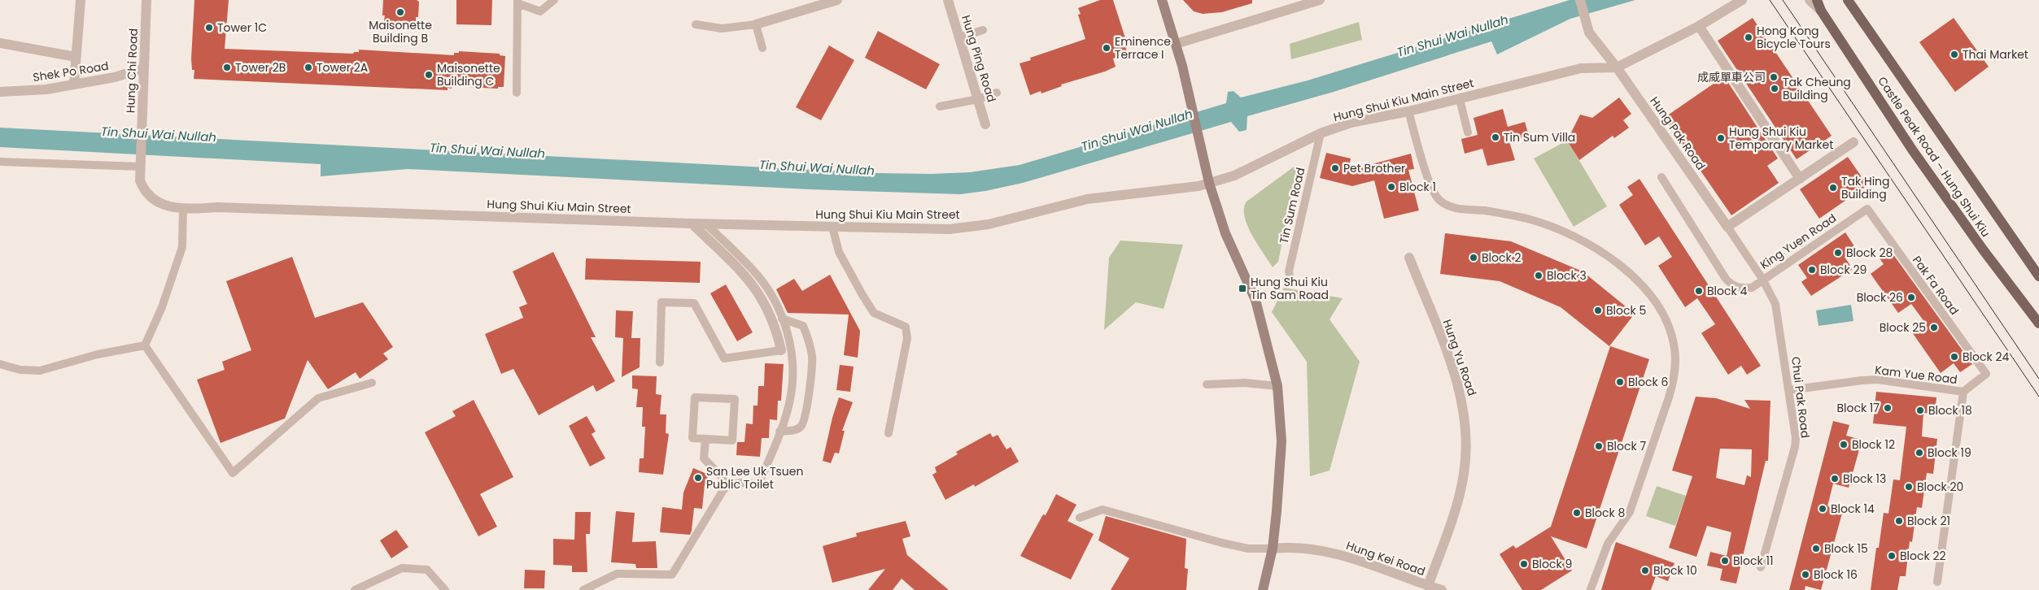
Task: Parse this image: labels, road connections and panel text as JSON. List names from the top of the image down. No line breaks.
{"streets":{"main road":["Castle Peak Road – Hung Shui Kiu"],"street":["Hung Ping Road","Hung Chi Road","Shek Po Road","Hung Shui Kiu Main Street","Hung Pak Road","Hung Yu Road","Hung Kei Road"],"lane":["Tin Sum Road","King Yuen Road","Pak Fa Road","Kam Yue Road","Chui Pak Road"]},"crossings":[["Hung Chi Road","Shek Po Road"],["Hung Chi Road","Hung Shui Kiu Main Street"],["Hung Shui Kiu Main Street","Hung Pak Road"],["Hung Shui Kiu Main Street","Tin Sum Road"],["Hung Pak Road","King Yuen Road"],["Hung Pak Road","Chui Pak Road"],["King Yuen Road","Pak Fa Road"],["King Yuen Road","Chui Pak Road"],["Pak Fa Road","Kam Yue Road"],["Hung Yu Road","Hung Kei Road"],["Kam Yue Road","Chui Pak Road"]],"water":["Tin Shui Wai Nullah"],"places":{"other":["Maisonette Building B","Tower 1C","Hong Kong Bicycle Tours","Eminence Terrace I","Thai Market","Tower 2B","Tower 2A","Maisonette Building C","成威單車公司","Tak Cheung Building","Tin Sum Villa","Hung Shui Kiu Temporary Market","Pet Brother","Block 1","Tak Hing Building","Block 28","Block 2","Block 29","Block 3","Block 4","Block 26","Block 5","Block 25","Block 24","Block 6","Block 17","Block 18","Block 12","Block 7","Block 19","San Lee Uk Tsuen Public Toilet","Block 13","Block 20","Block 14","Block 8","Block 21","Block 15","Block 22","Block 11","Block 9","Block 10","Block 16"],"transit":["Hung Shui Kiu Tin Sam Road"]}}
